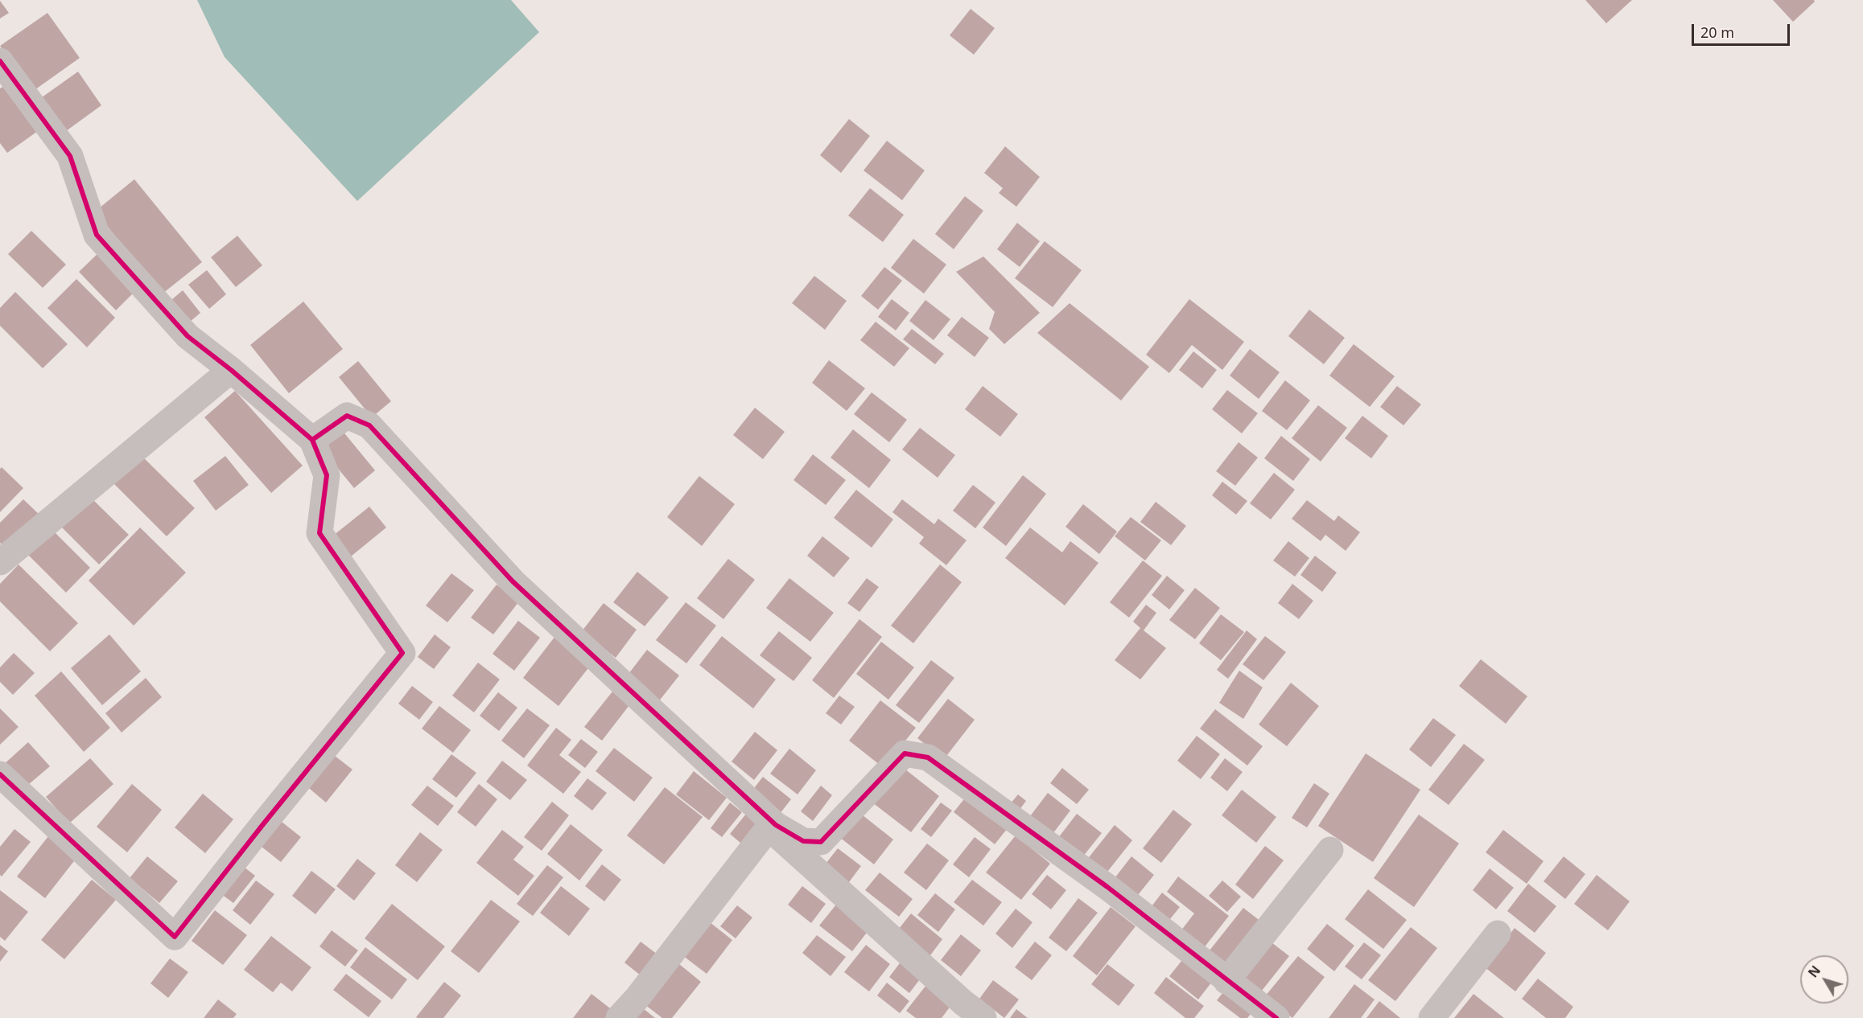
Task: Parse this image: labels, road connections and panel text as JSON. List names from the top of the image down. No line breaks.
{"scale_bar":"20 m","north":"top left"}
